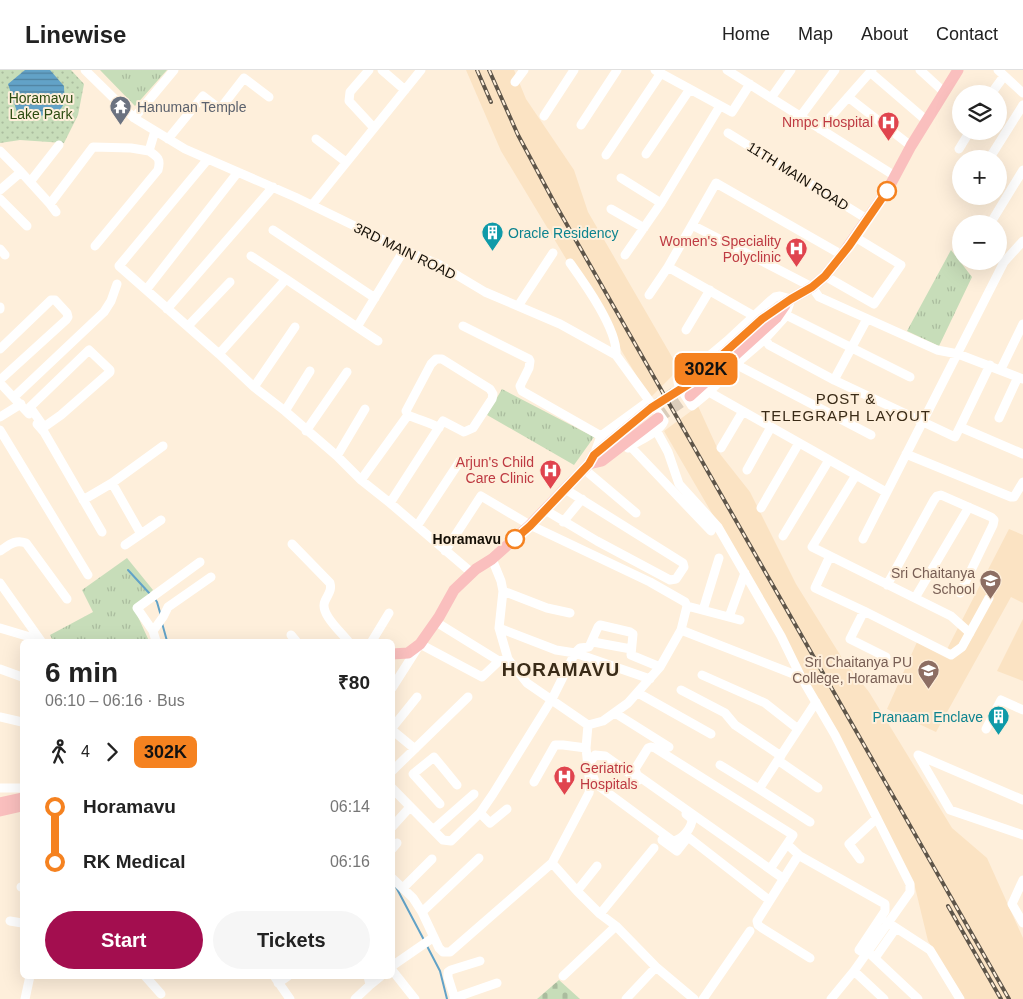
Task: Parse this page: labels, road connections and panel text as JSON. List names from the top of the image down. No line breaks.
{"streets":{"street":["11TH MAIN ROAD","3RD MAIN ROAD"]},"districts":["POST & TELEGRAPH LAYOUT","HORAMAVU"],"parks":["Horamavu Lake Park"],"places":{"temple":["Hanuman Temple"],"hospital":["Nmpc Hospital","Women's Speciality Polyclinic","Arjun's Child Care Clinic","Geriatric Hospitals"],"building":["Oracle Residency","Pranaam Enclave"],"other":["Horamavu"],"school or university":["Sri Chaitanya School","Sri Chaitanya PU College, Horamavu"]},"lines":["bus line 302K"],"page":{"header":"Linewise","nav":["Home","Map","About","Contact"],"on_map":"302K","map_buttons":["+","−"],"heading":["6 min","06:10 – 06:16 · Bus","₹80"],"legs":["4","302K"],"list":[{"name":"Horamavu","value":"06:14"},{"name":"RK Medical","value":"06:16"}],"buttons":["Start","Tickets"]}}
